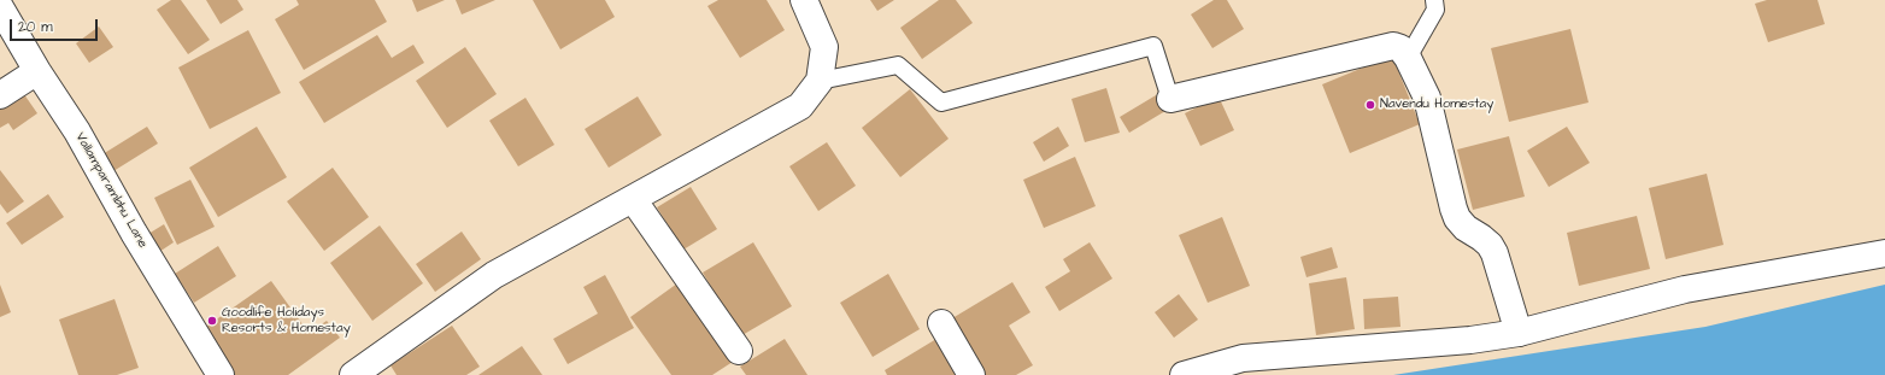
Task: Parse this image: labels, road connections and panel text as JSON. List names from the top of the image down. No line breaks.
{"streets":{"street":["Vallamparambhu Lane"]},"places":["Navendu Homestay","Goodlife Holidays Resorts & Homestay"],"scale_bar":"20 m"}
